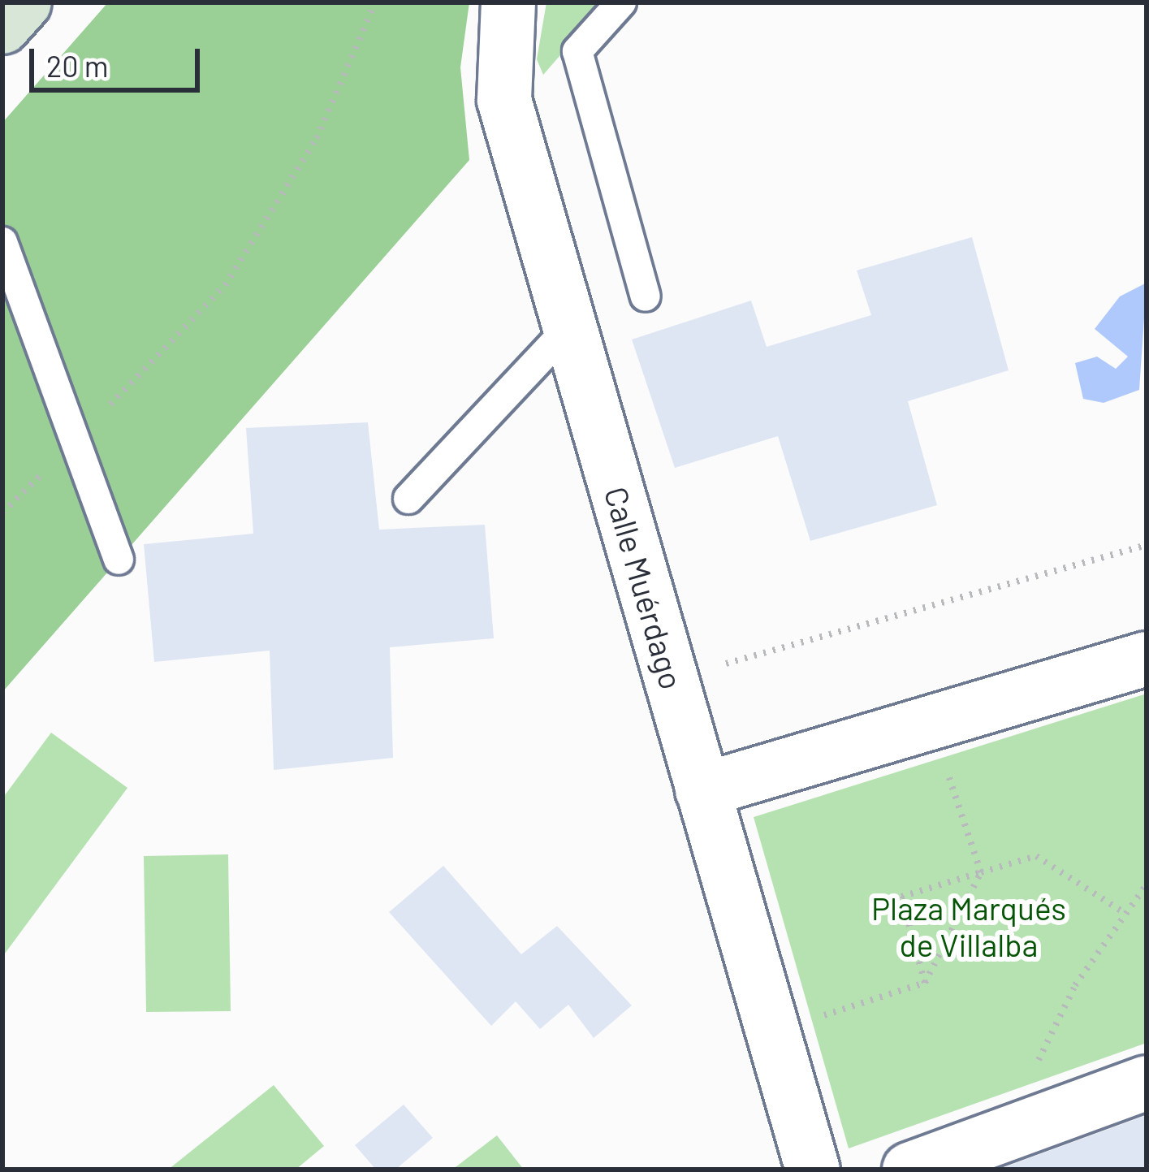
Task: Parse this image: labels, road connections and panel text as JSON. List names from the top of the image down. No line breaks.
{"streets":{"street":["Calle Muérdago"]},"parks":["Plaza Marqués de Villalba"],"scale_bar":"20 m"}
